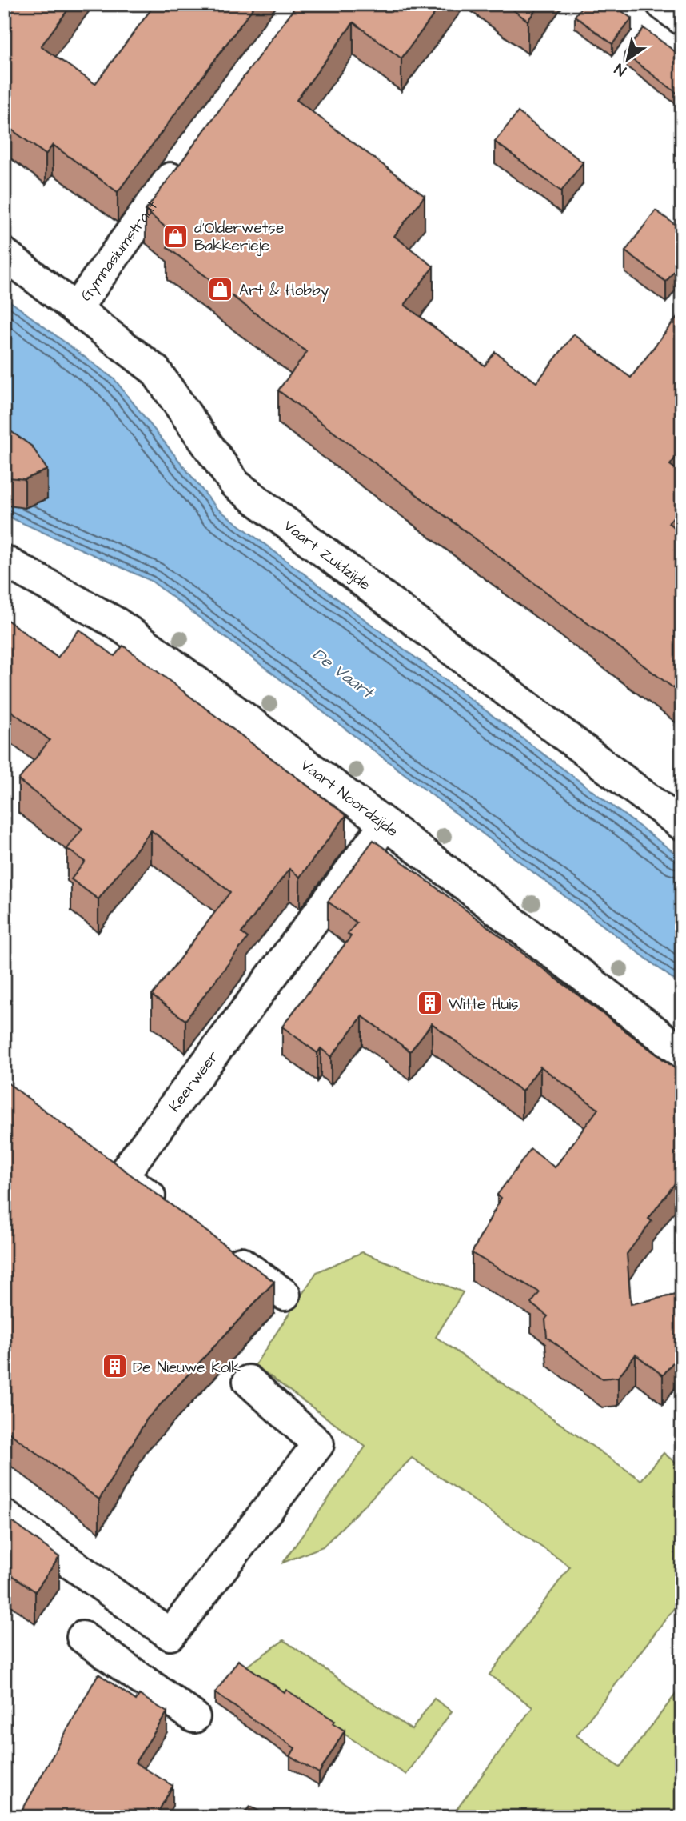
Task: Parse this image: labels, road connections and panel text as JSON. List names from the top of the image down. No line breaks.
{"streets":{"street":["Gymnasiumstraat","Vaart Zuidzijde","Vaart Noordzijde","Keerweer"]},"crossings":[["Gymnasiumstraat","Vaart Zuidzijde"],["Vaart Noordzijde","Keerweer"]],"water":["De Vaart"],"places":{"shop":["d'Olderwetse Bakkerieje","Art & Hobby"],"building":["Witte Huis","De Nieuwe Kolk"]},"north":"bottom left"}
